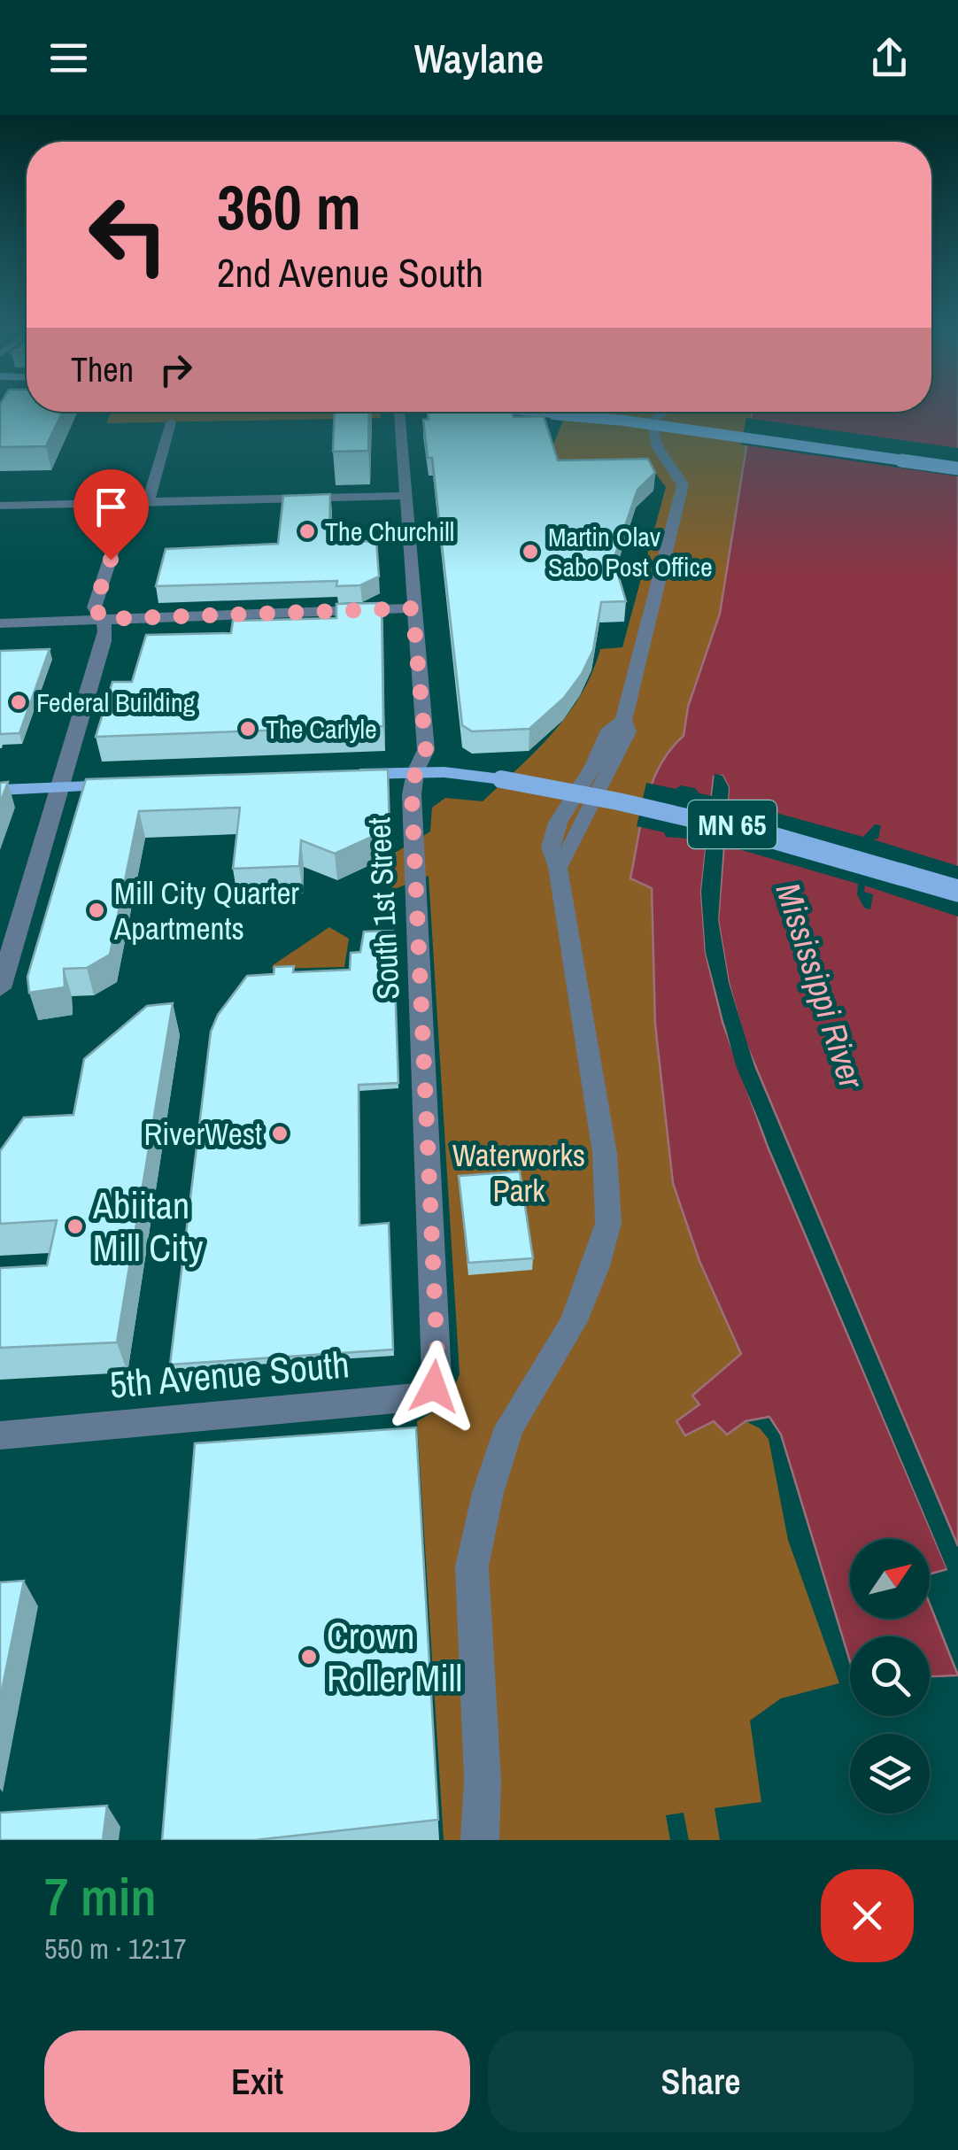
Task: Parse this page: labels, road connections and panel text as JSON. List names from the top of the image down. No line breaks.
{"streets":{"main road":["MN 65"],"street":["South 1st Street","5th Avenue South"]},"crossings":[["MN 65","South 1st Street"],["South 1st Street","5th Avenue South"]],"water":["Mississippi River"],"parks":["Waterworks Park"],"places":["The Churchill","Martin Olav Sabo Post Office","Federal Building","The Carlyle","Mill City Quarter Apartments","RiverWest","Abiitan Mill City","Crown Roller Mill"],"north":"top right","page":{"header":"Waylane","turn":["360 m","2nd Avenue South"],"then":"Then","heading":["7 min","550 m · 12:17"],"buttons":["Exit","Share"]}}
